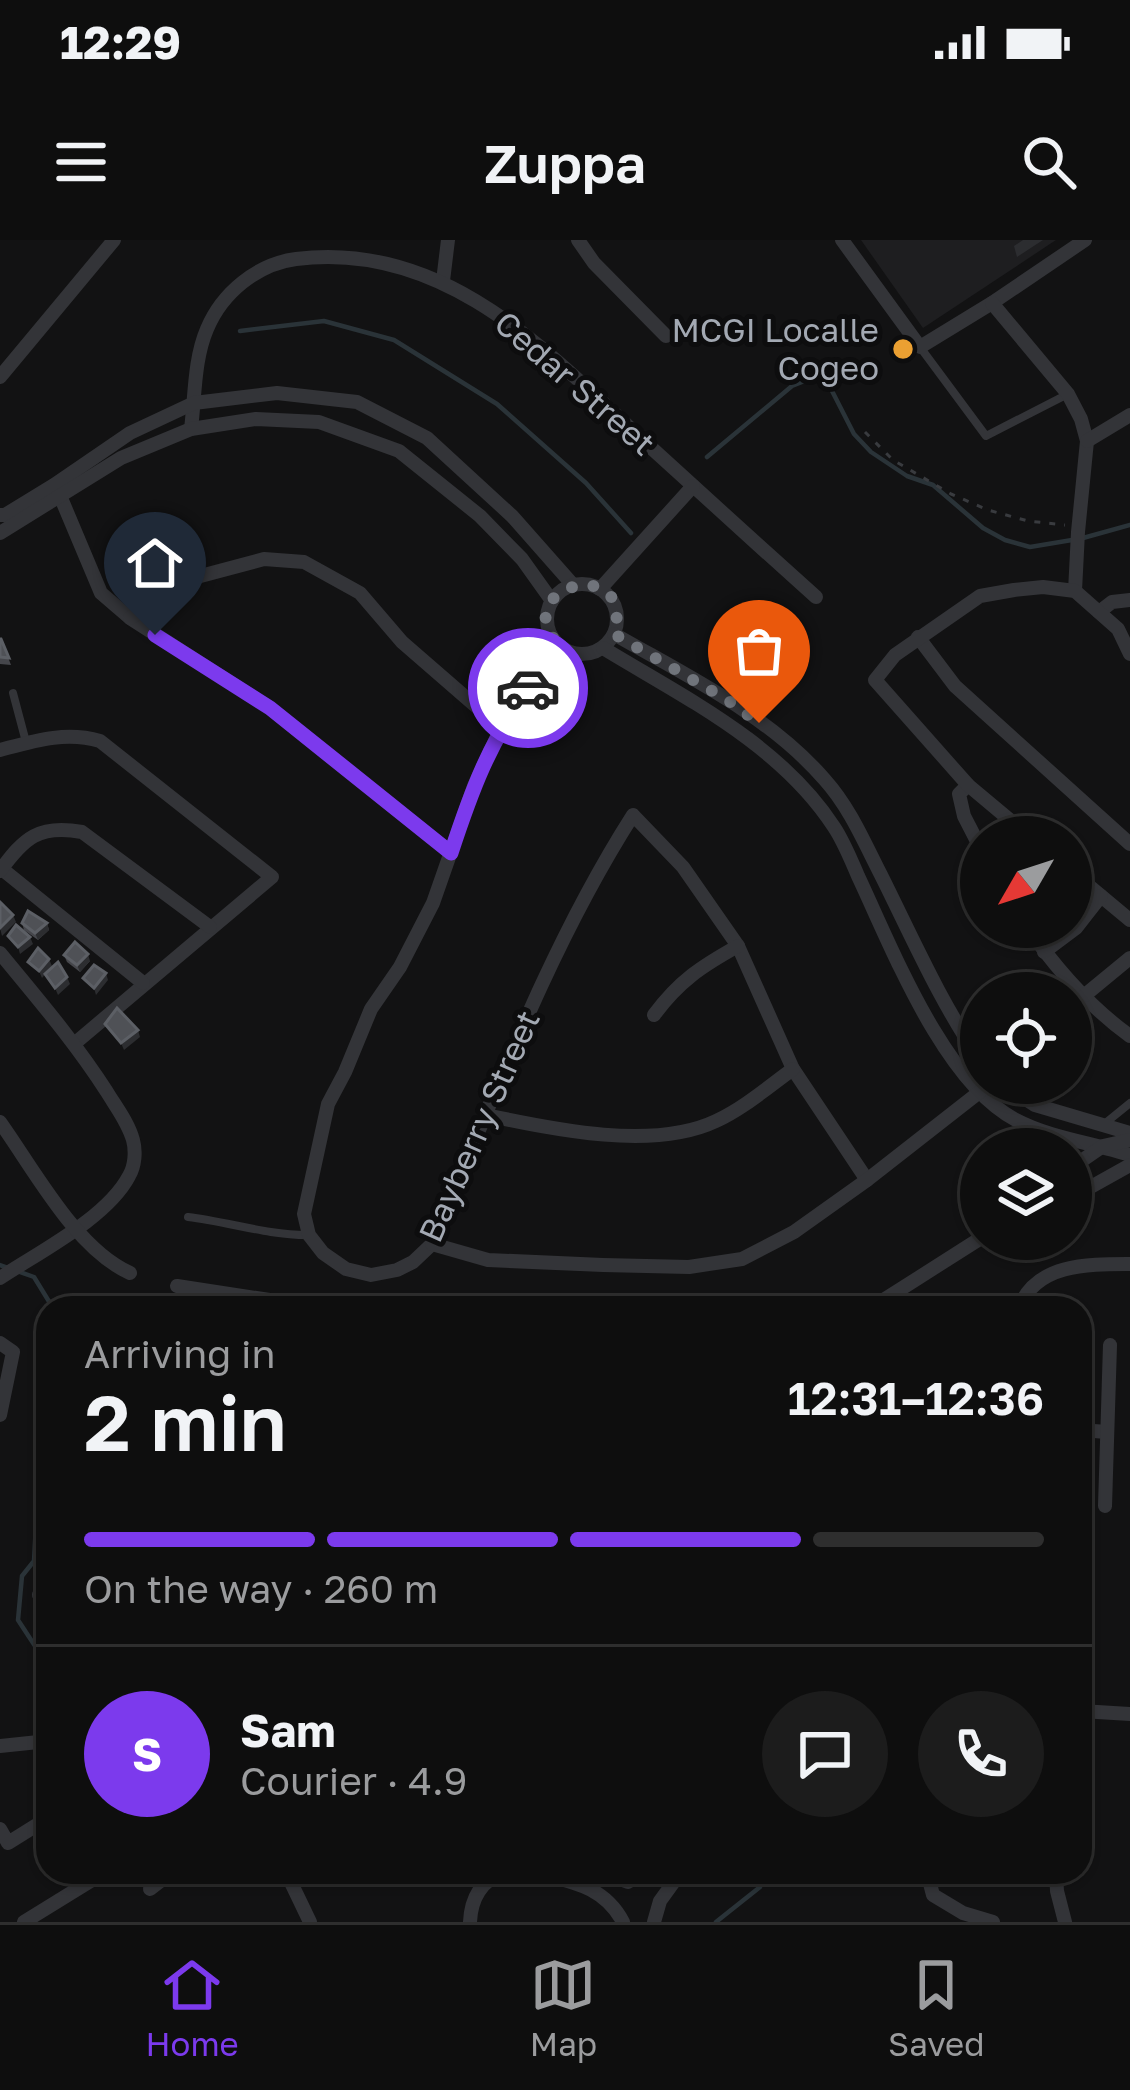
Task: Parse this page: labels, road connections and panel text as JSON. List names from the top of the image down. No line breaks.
{"streets":{"street":["Cedar Street","Bayberry Street"]},"places":["MCGI Localle Cogeo"],"north":"bottom left","page":{"status":"12:29","header":"Zuppa","heading":["2 min","Arriving in","12:31–12:36"],"panel":["Sam","Courier · 4.9"],"bar":"On the way · 260 m","round":"S","tabs":["Home","Map","Saved"]}}
